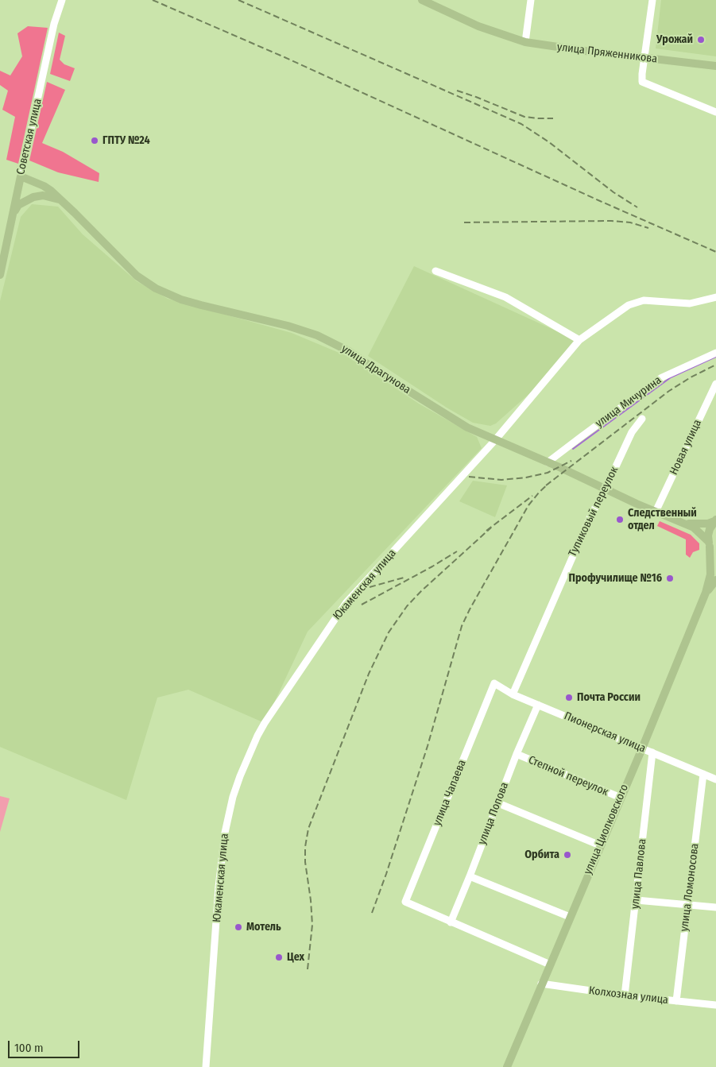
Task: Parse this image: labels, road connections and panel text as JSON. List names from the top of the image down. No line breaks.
{"streets":{"main road":["улица Пряженникова","Советская улица","улица Драгунова","улица Циолковского"],"street":["улица Мичурина","Новая улица","Тупиковый переулок","Юкаменская улица","Пионерская улица","Степной переулок","улица Чапаева","улица Попова","улица Павлова","улица Ломоносова","Колхозная улица"]},"crossings":[["Советская улица","улица Драгунова"],["улица Драгунова","улица Мичурина"],["улица Драгунова","Новая улица"],["улица Драгунова","Тупиковый переулок"],["улица Драгунова","Юкаменская улица"],["улица Драгунова","улица Циолковского"],["Тупиковый переулок","Пионерская улица"],["Пионерская улица","улица Чапаева"],["Пионерская улица","улица Попова"],["Пионерская улица","улица Циолковского"],["Пионерская улица","улица Павлова"],["Пионерская улица","улица Ломоносова"],["Степной переулок","улица Попова"],["Степной переулок","улица Циолковского"],["улица Чапаева","улица Попова"],["улица Циолковского","Колхозная улица"],["улица Павлова","Колхозная улица"],["улица Ломоносова","Колхозная улица"]],"places":["Урожай","ГПТУ №24","Следственный отдел","Профучилище №16","Почта России","Орбита","Мотель","Цех"],"scale_bar":"100 m"}
